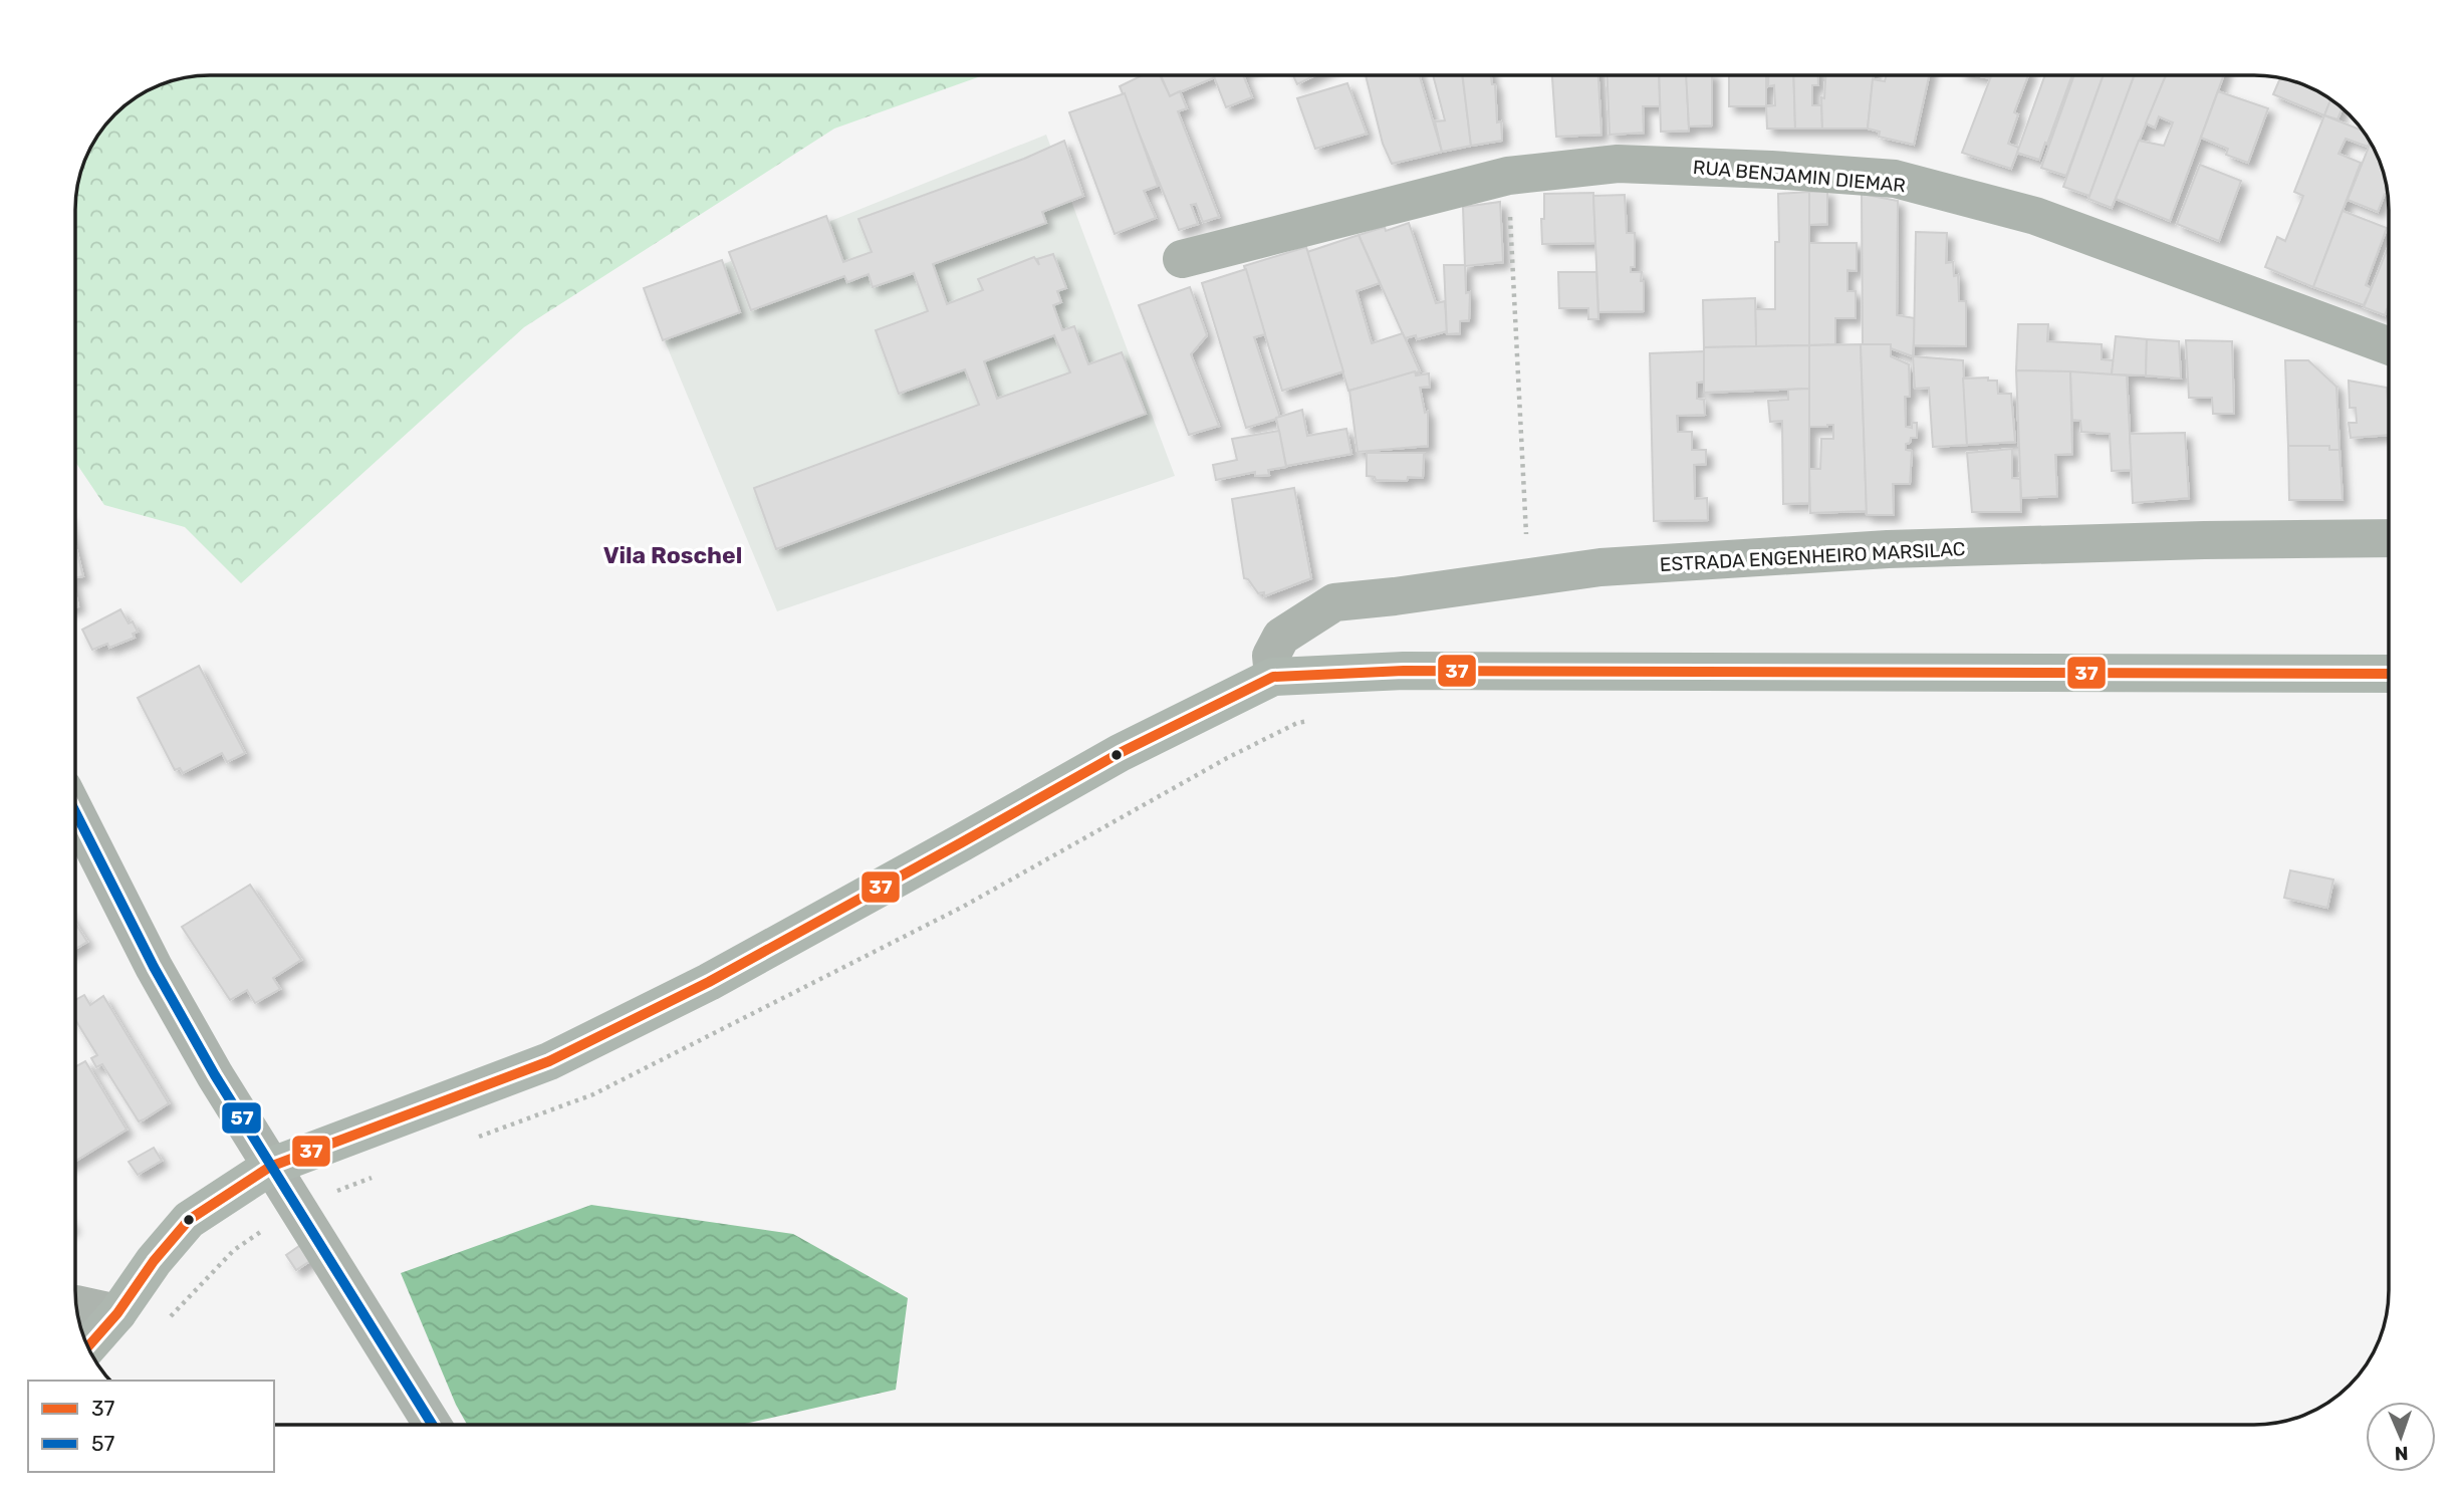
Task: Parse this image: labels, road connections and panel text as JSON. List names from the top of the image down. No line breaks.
{"streets":{"street":["RUA BENJAMIN DIEMAR","ESTRADA ENGENHEIRO MARSILAC"]},"districts":["Vila Roschel"],"lines":["transit line 37","transit line 57"],"legend":["37","57"],"north":"bottom"}
